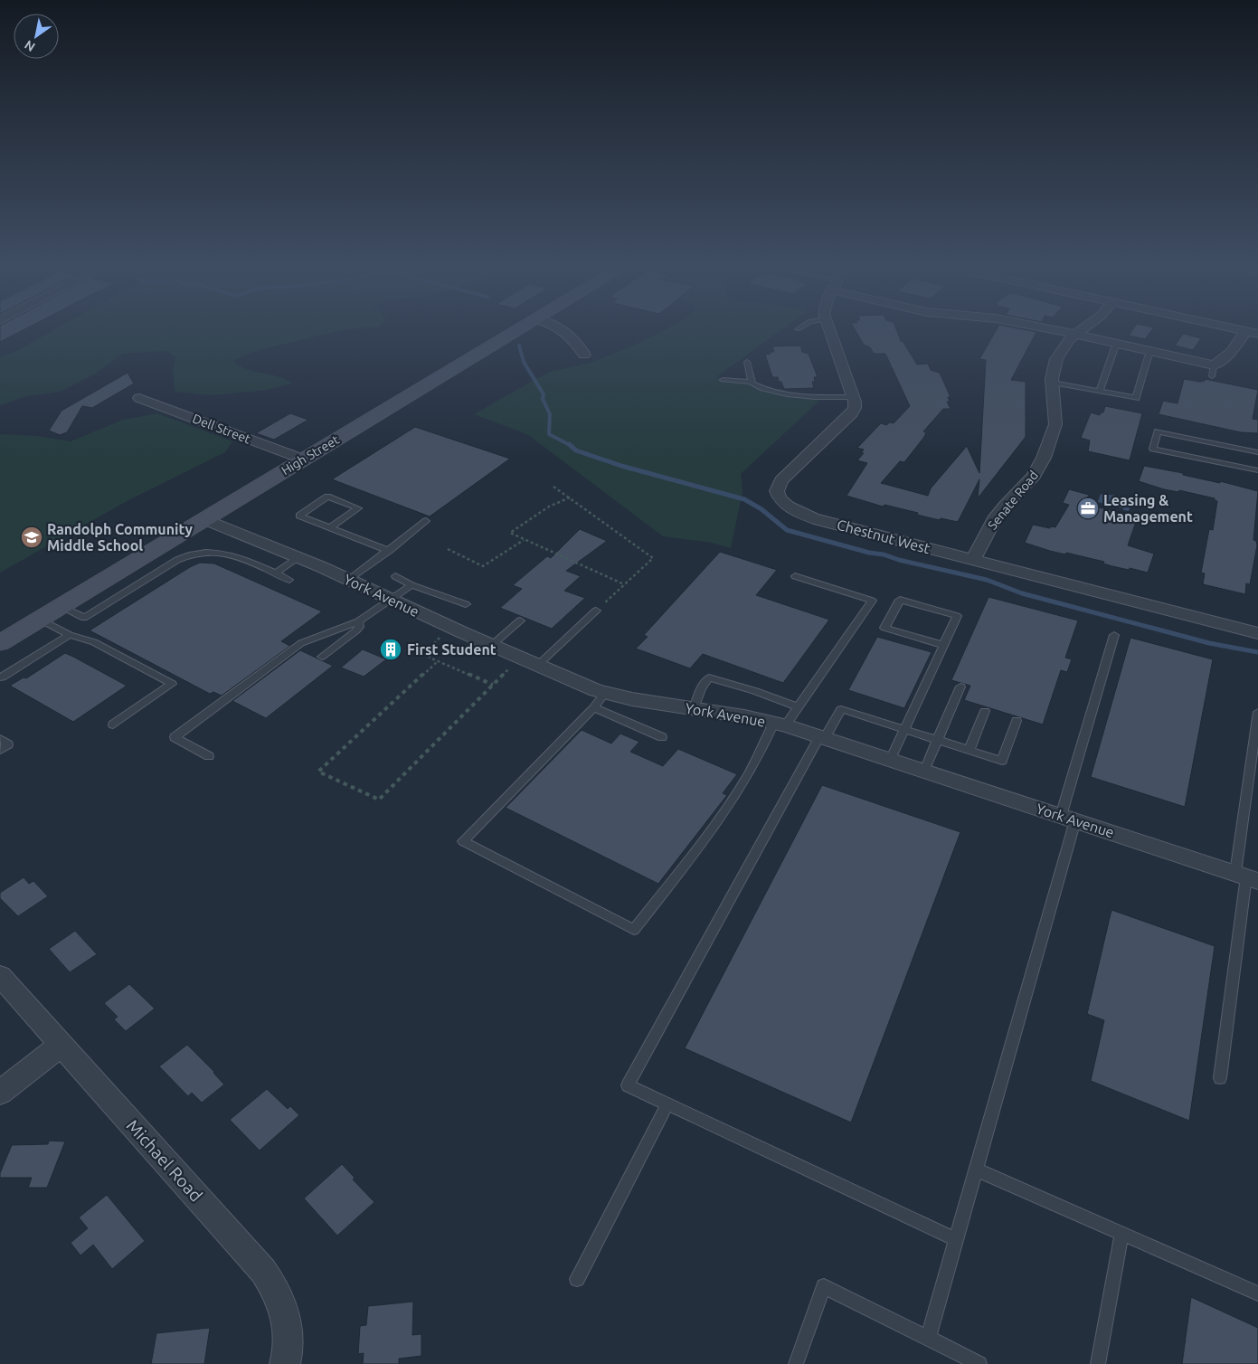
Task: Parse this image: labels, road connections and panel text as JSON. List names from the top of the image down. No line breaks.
{"streets":{"main road":["High Street"],"street":["Dell Street","Senate Road","Chestnut West","York Avenue","Michael Road"]},"crossings":[["Dell Street","High Street"],["High Street","York Avenue"],["Senate Road","Chestnut West"]],"places":{"office":["Leasing & Management"],"school or university":["Randolph Community Middle School"],"building":["First Student"]},"north":"bottom left"}
